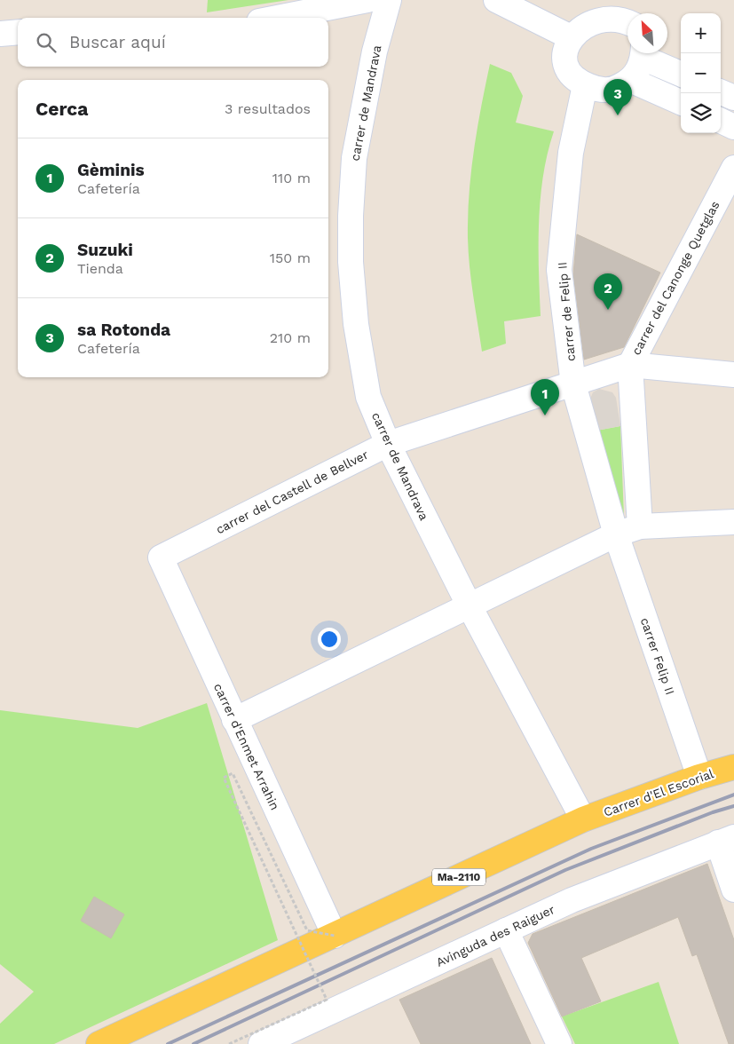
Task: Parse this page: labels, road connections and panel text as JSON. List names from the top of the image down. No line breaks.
{"streets":{"main road":["Carrer d'El Escorial","Ma-2110"],"street":["carrer de Mandrava","carrer del Canonge Quetglas","carrer de Felip II","carrer del Castell de Bellver","carrer Felip II","carrer d'Enmet Arrahin","Avinguda des Raiguer"]},"crossings":[["carrer de Mandrava","carrer del Castell de Bellver"],["carrer de Mandrava","Carrer d'El Escorial"],["carrer de Mandrava","Ma-2110"],["carrer del Canonge Quetglas","carrer del Castell de Bellver"],["carrer de Felip II","carrer del Castell de Bellver"],["carrer de Felip II","carrer Felip II"],["carrer del Castell de Bellver","carrer d'Enmet Arrahin"],["carrer Felip II","Carrer d'El Escorial"],["carrer d'Enmet Arrahin","Ma-2110"],["Carrer d'El Escorial","Ma-2110"]],"north":"top left","page":{"map_buttons":["+","−"],"search":"Buscar aquí","pins":["3","2","1"],"heading":["Cerca","3 resultados"],"list":[{"mark":"1","name":"Gèminis","note":"Cafetería","value":"110 m"},{"mark":"2","name":"Suzuki","note":"Tienda","value":"150 m"},{"mark":"3","name":"sa Rotonda","note":"Cafetería","value":"210 m"}]}}
